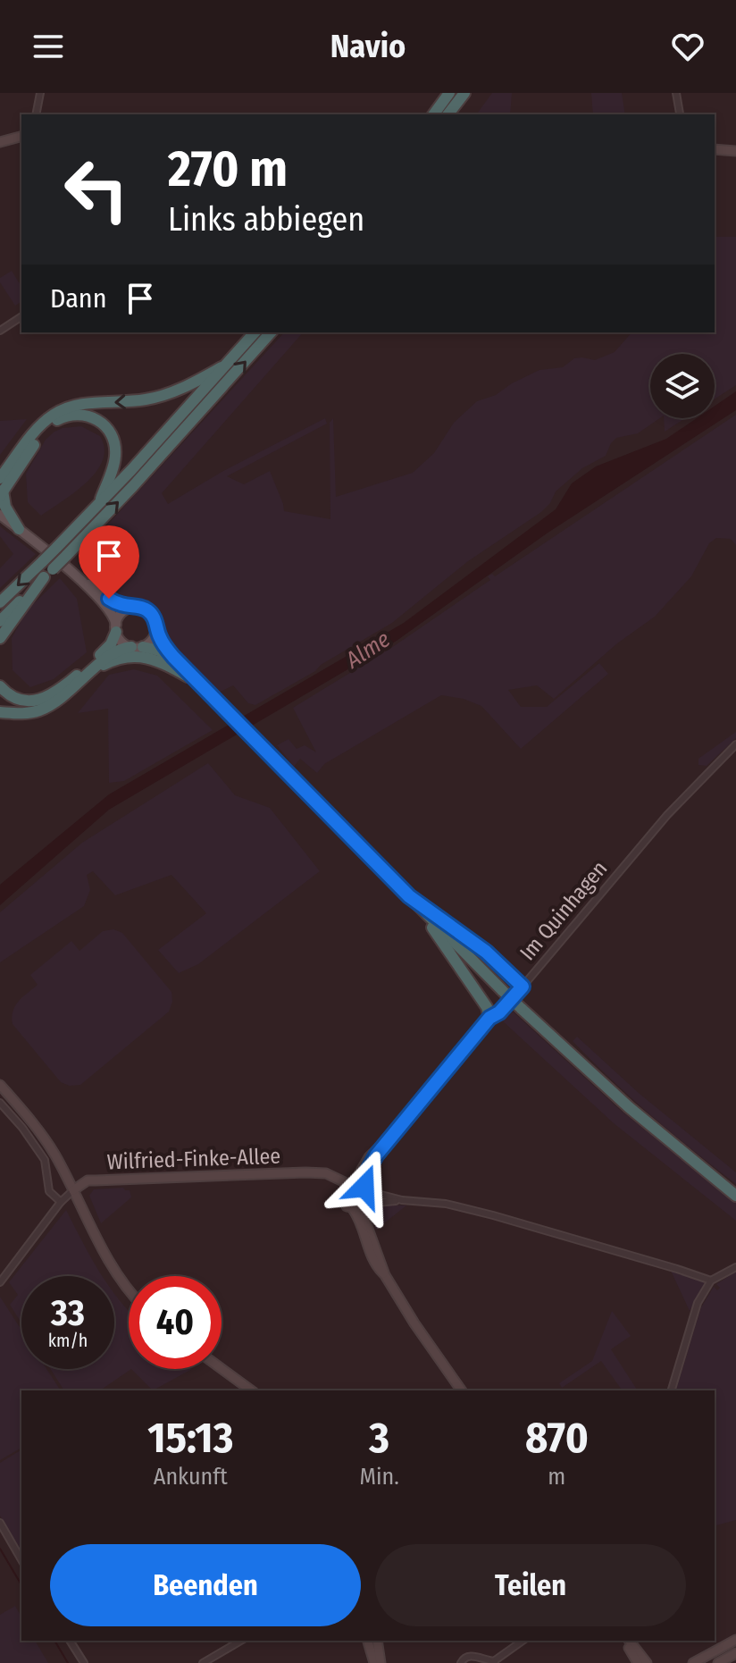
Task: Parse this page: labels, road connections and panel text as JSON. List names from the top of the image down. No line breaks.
{"streets":{"street":["Im Quinhagen","Wilfried-Finke-Allee"]},"crossings":[["Im Quinhagen","Wilfried-Finke-Allee"]],"water":["Alme"],"page":{"header":"Navio","turn":["270 m","Links abbiegen"],"then":"Dann","speed":"33 km/h","limit":"40","eta":["15:13","Ankunft","3","Min.","870","m"],"buttons":["Beenden","Teilen"]}}
